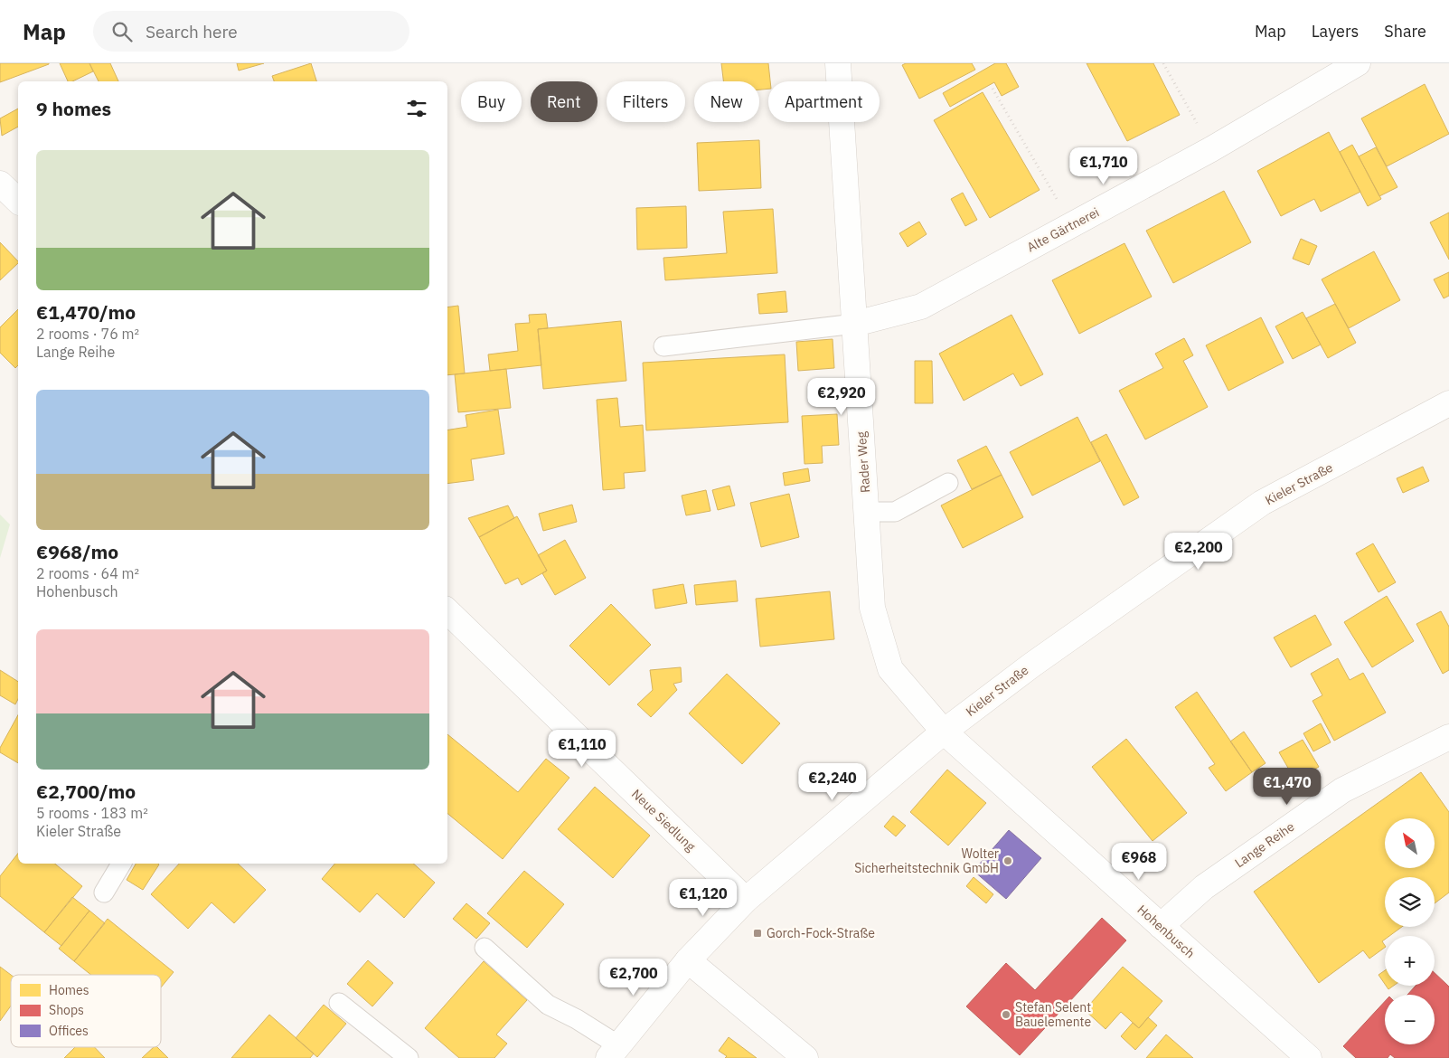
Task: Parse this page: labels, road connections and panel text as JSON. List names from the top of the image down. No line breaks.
{"streets":{"street":["Alte Gärtnerei","Rader Weg","Kieler Straße","Neue Siedlung","Lange Reihe","Hohenbusch"]},"crossings":[["Alte Gärtnerei","Rader Weg"],["Rader Weg","Kieler Straße"],["Rader Weg","Hohenbusch"],["Kieler Straße","Neue Siedlung"],["Kieler Straße","Hohenbusch"],["Lange Reihe","Hohenbusch"]],"places":{"other":["Wolter Sicherheitstechnik GmbH","Stefan Selent Bauelemente"],"transit":["Gorch-Fock-Straße"]},"legend":["Homes","Shops","Offices"],"north":"top left","page":{"header":"Map","search":"Search here","nav":["Map","Layers","Share"],"chip":["Buy","Rent","Filters","New","Apartment"],"heading":"9 homes","list":[{"name":"€1,470/mo","note":"2 rooms · 76 m² · Lange Reihe"},{"name":"€968/mo","note":"2 rooms · 64 m² · Hohenbusch"},{"name":"€2,700/mo","note":"5 rooms · 183 m² · Kieler Straße"}],"price":["€1,710","€2,920","€2,200","€1,110","€2,240","€1,470","€968","€1,120","€2,700"],"map_buttons":["+","−"]}}
